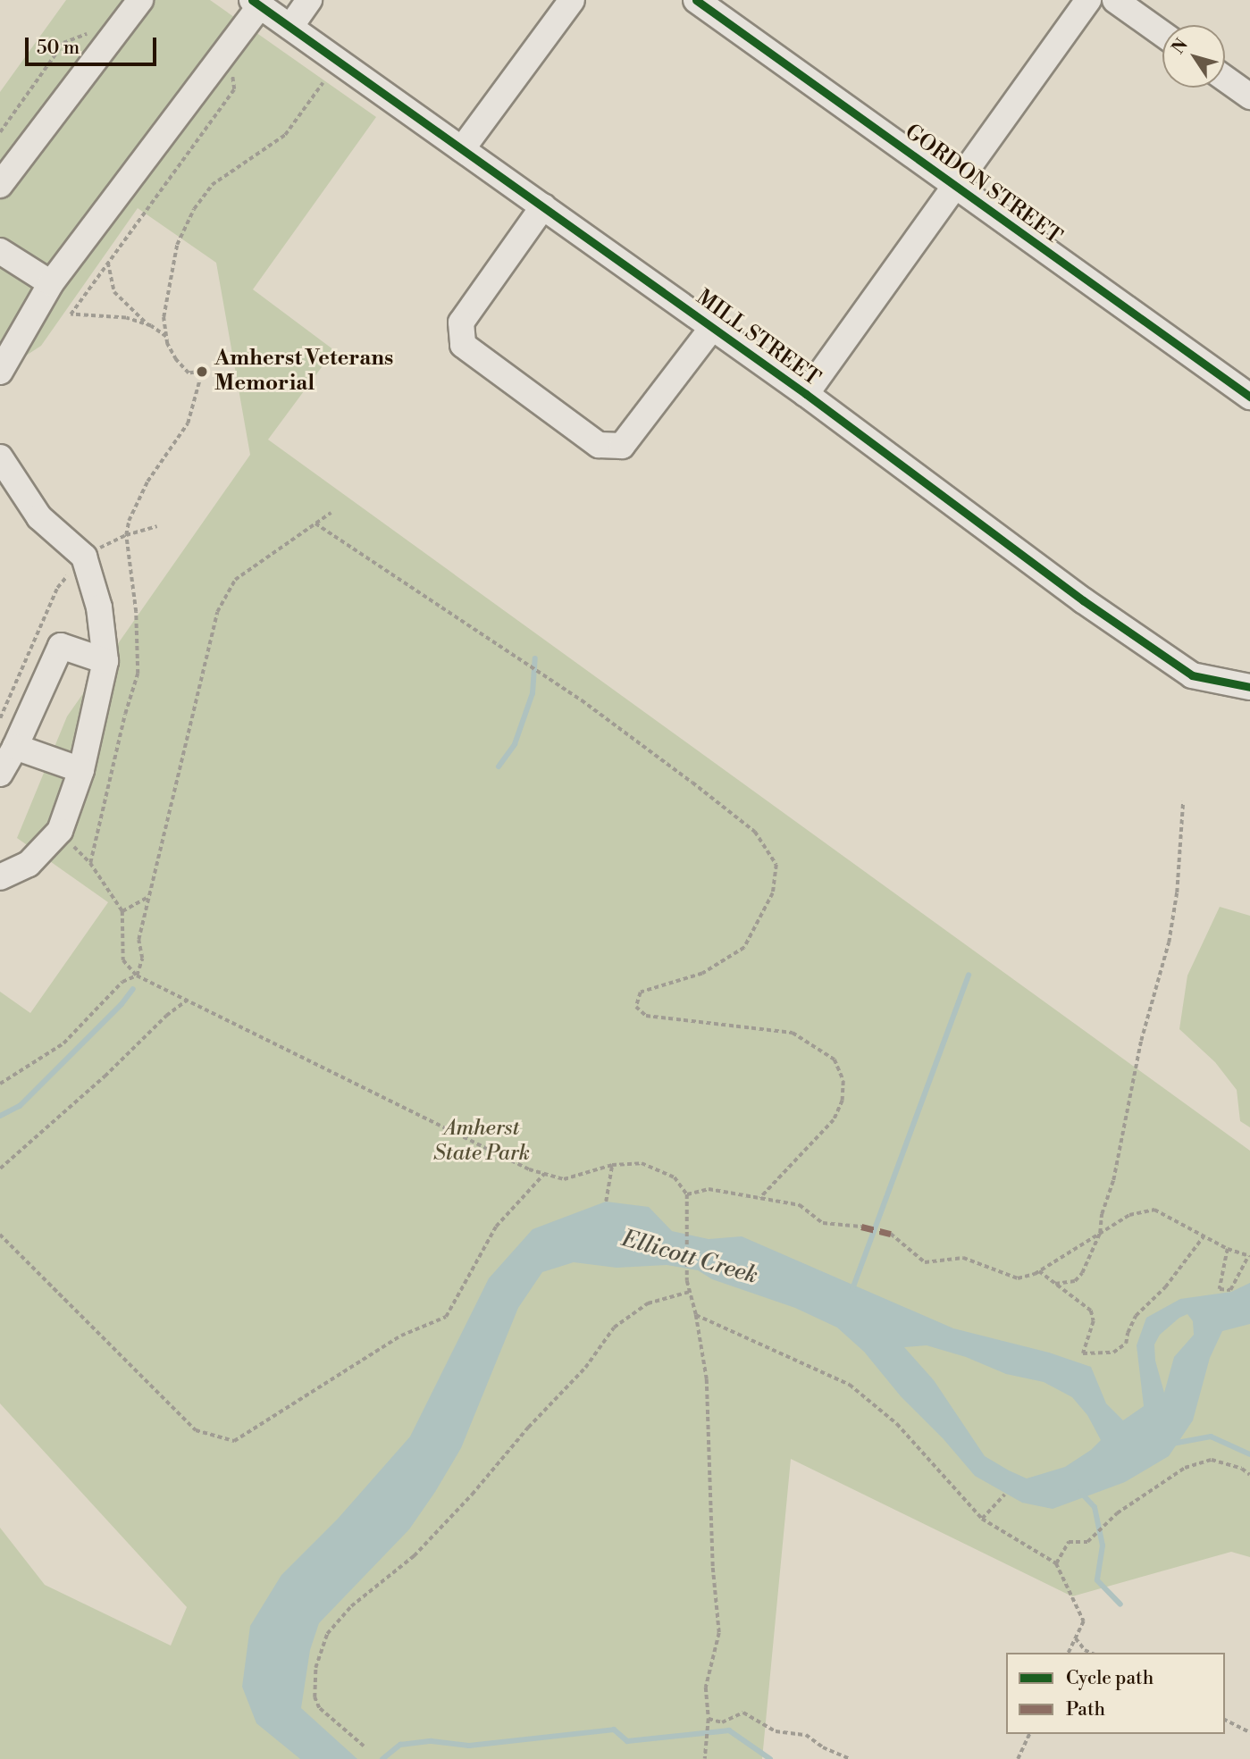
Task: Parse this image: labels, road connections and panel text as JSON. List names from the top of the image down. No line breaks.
{"streets":{"street":["GORDON STREET","MILL STREET"]},"water":["Ellicott Creek"],"parks":["Amherst State Park"],"places":["Amherst Veterans Memorial"],"legend":["Cycle path","Path"],"scale_bar":"50 m","north":"top left"}
